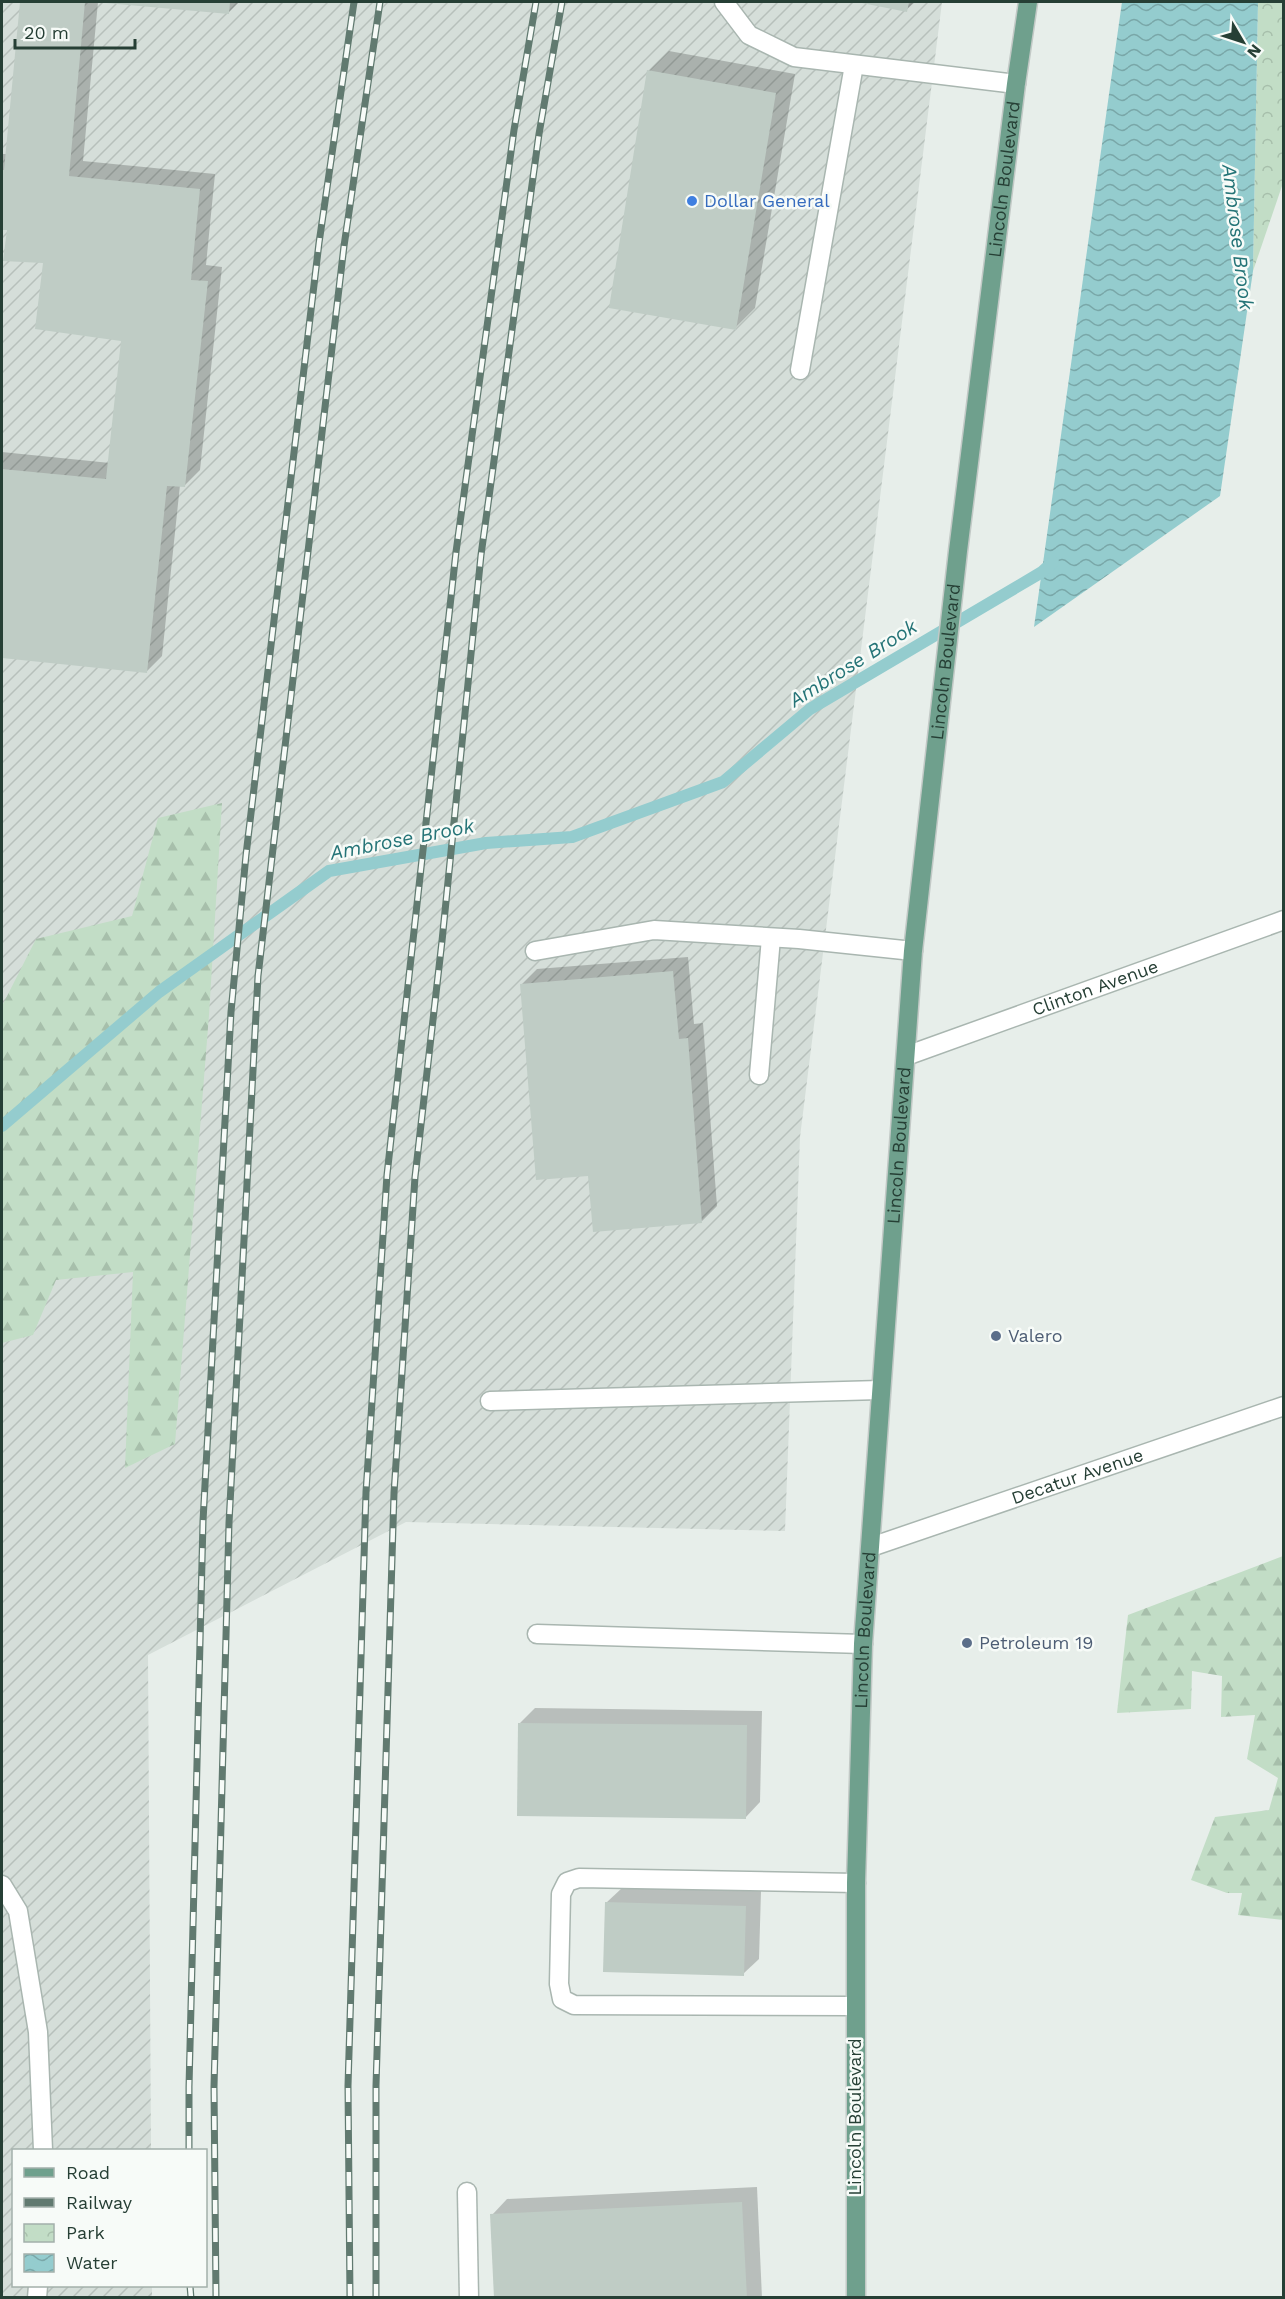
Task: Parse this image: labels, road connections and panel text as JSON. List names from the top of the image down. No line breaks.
{"streets":{"main road":["Lincoln Boulevard"],"street":["Clinton Avenue","Decatur Avenue"]},"crossings":[["Lincoln Boulevard","Clinton Avenue"],["Lincoln Boulevard","Decatur Avenue"]],"water":["Ambrose Brook"],"places":["Dollar General","Valero","Petroleum 19"],"legend":["Road","Railway","Park","Water"],"scale_bar":"20 m","north":"bottom right"}
